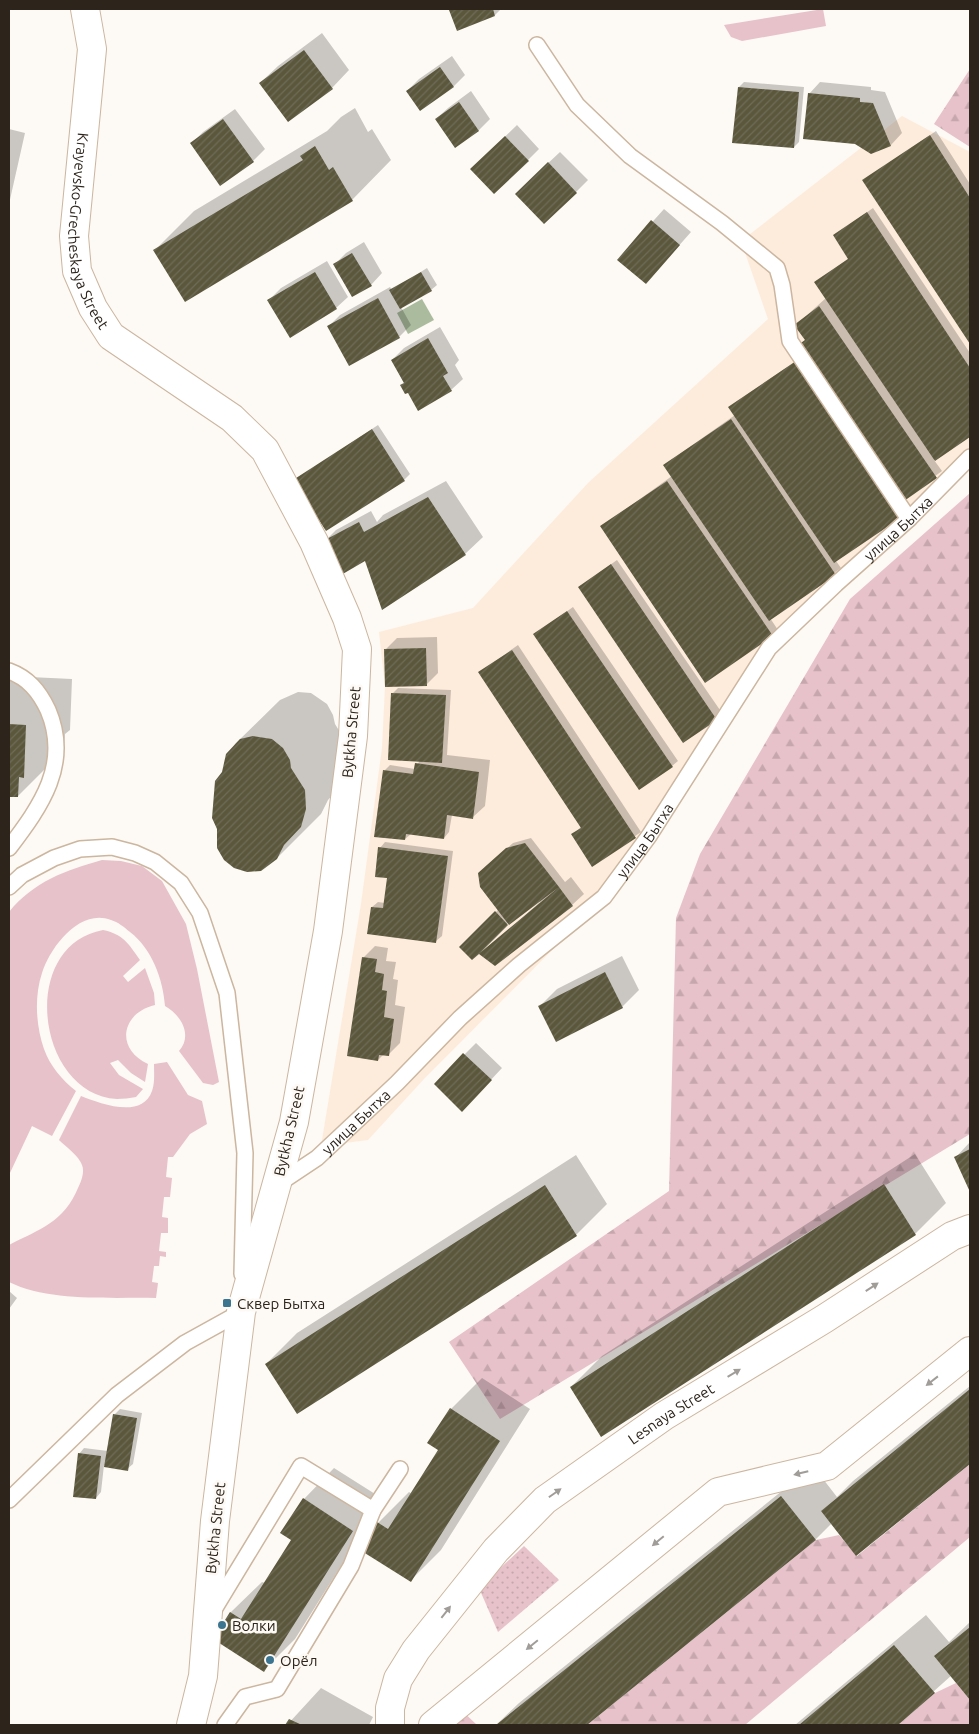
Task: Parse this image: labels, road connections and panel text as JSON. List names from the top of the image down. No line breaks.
{"streets":{"street":["Krayevsko-Grecheskaya Street","Bytkha Street","Lesnaya Street"],"lane":["улица Бытха"]},"crossings":[["Krayevsko-Grecheskaya Street","Bytkha Street"],["улица Бытха","Bytkha Street"]],"places":{"transit":["Сквер Бытха"],"other":["Волки","Орёл"]}}
